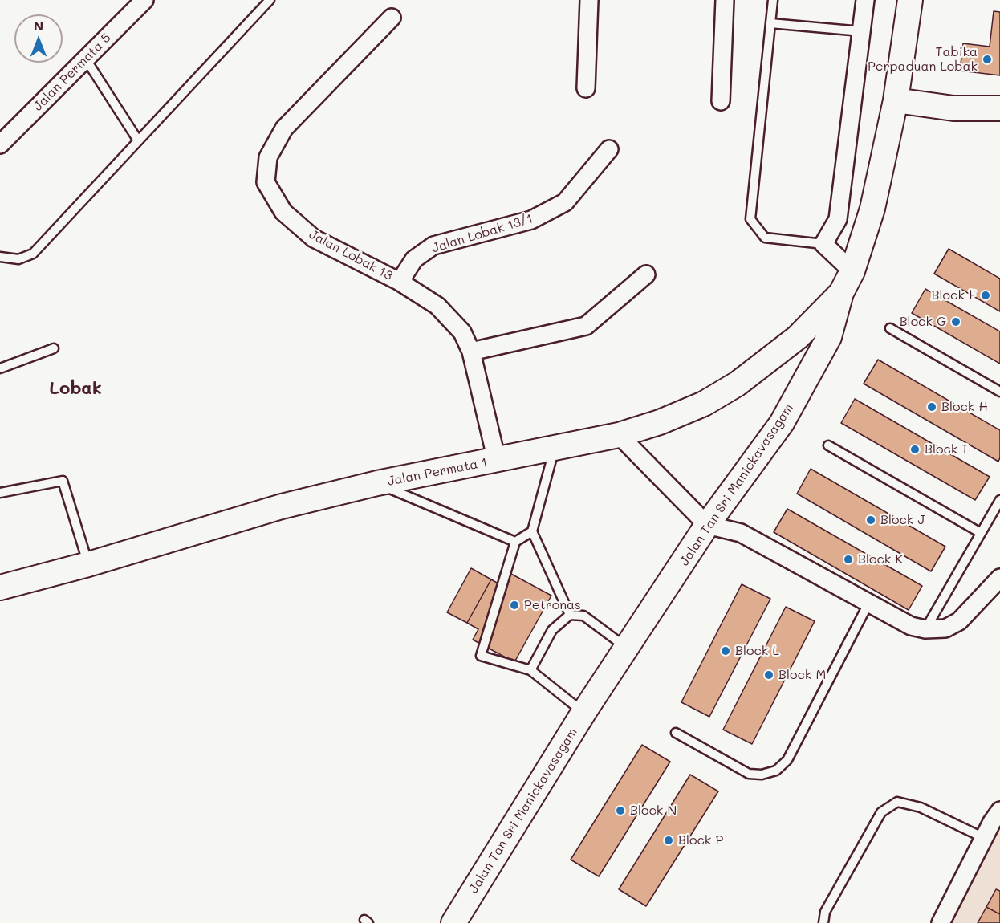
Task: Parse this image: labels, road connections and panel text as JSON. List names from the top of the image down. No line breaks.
{"streets":{"main road":["Jalan Permata 1","Jalan Tan Sri Manickavasagam"],"street":["Jalan Permata 5","Jalan Lobak 13/1","Jalan Lobak 13"]},"crossings":[["Jalan Lobak 13/1","Jalan Lobak 13"],["Jalan Lobak 13","Jalan Permata 1"],["Jalan Permata 1","Jalan Tan Sri Manickavasagam"]],"districts":["Lobak"],"places":["Tabika Perpaduan Lobak","Block F","Block G","Block H","Block I","Block J","Block K","Petronas","Block L","Block M","Block N","Block P"],"north":"top"}
